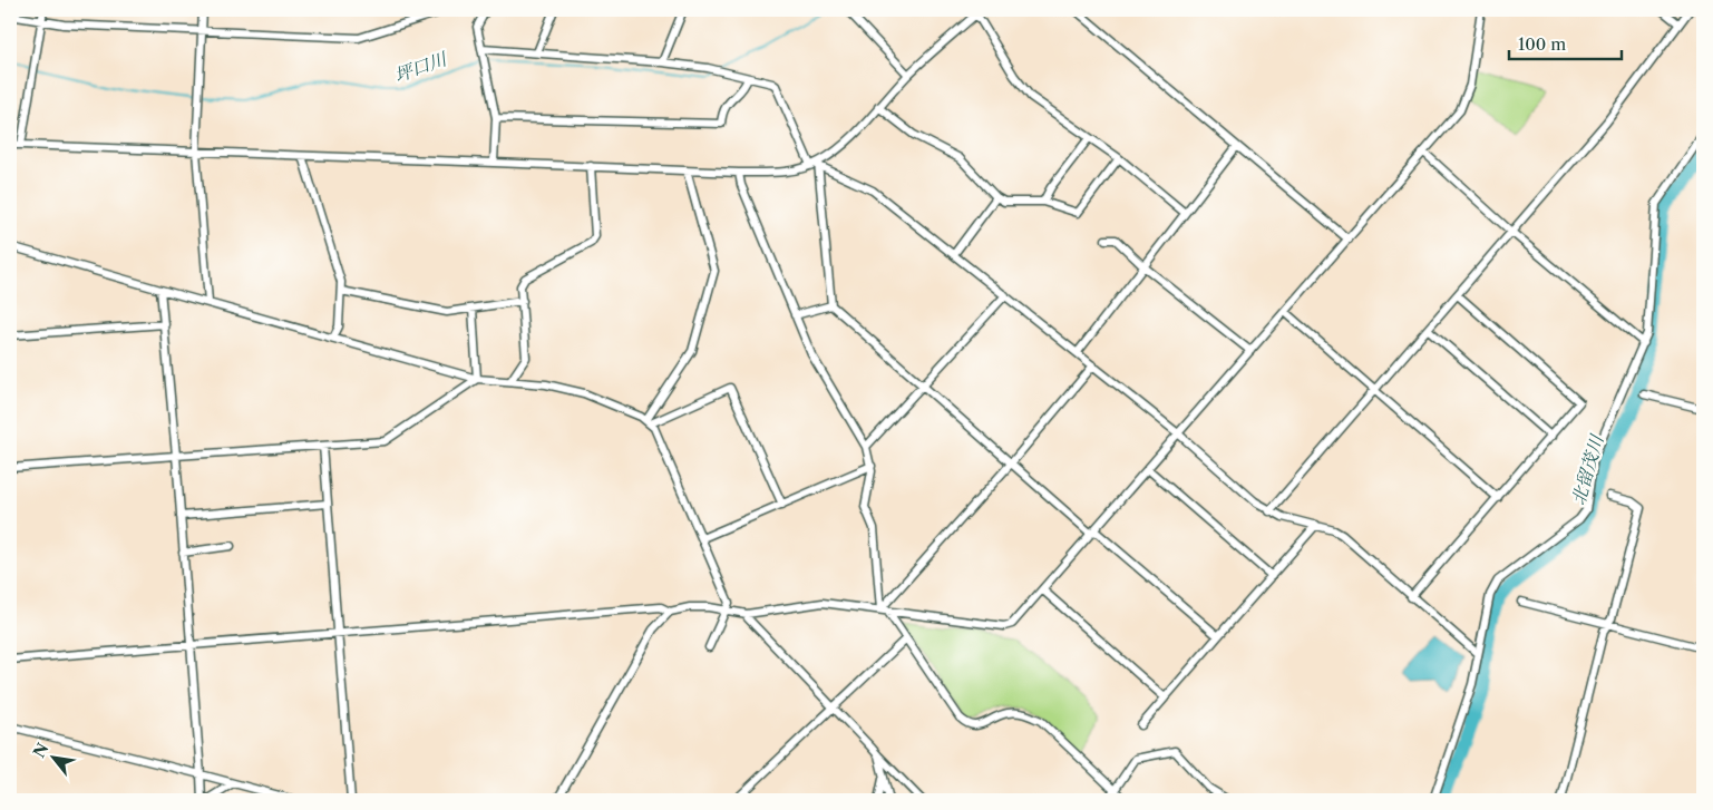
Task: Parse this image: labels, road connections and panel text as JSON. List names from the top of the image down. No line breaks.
{"water":["坪口川","北留茂川"],"scale_bar":"100 m","north":"top left"}
